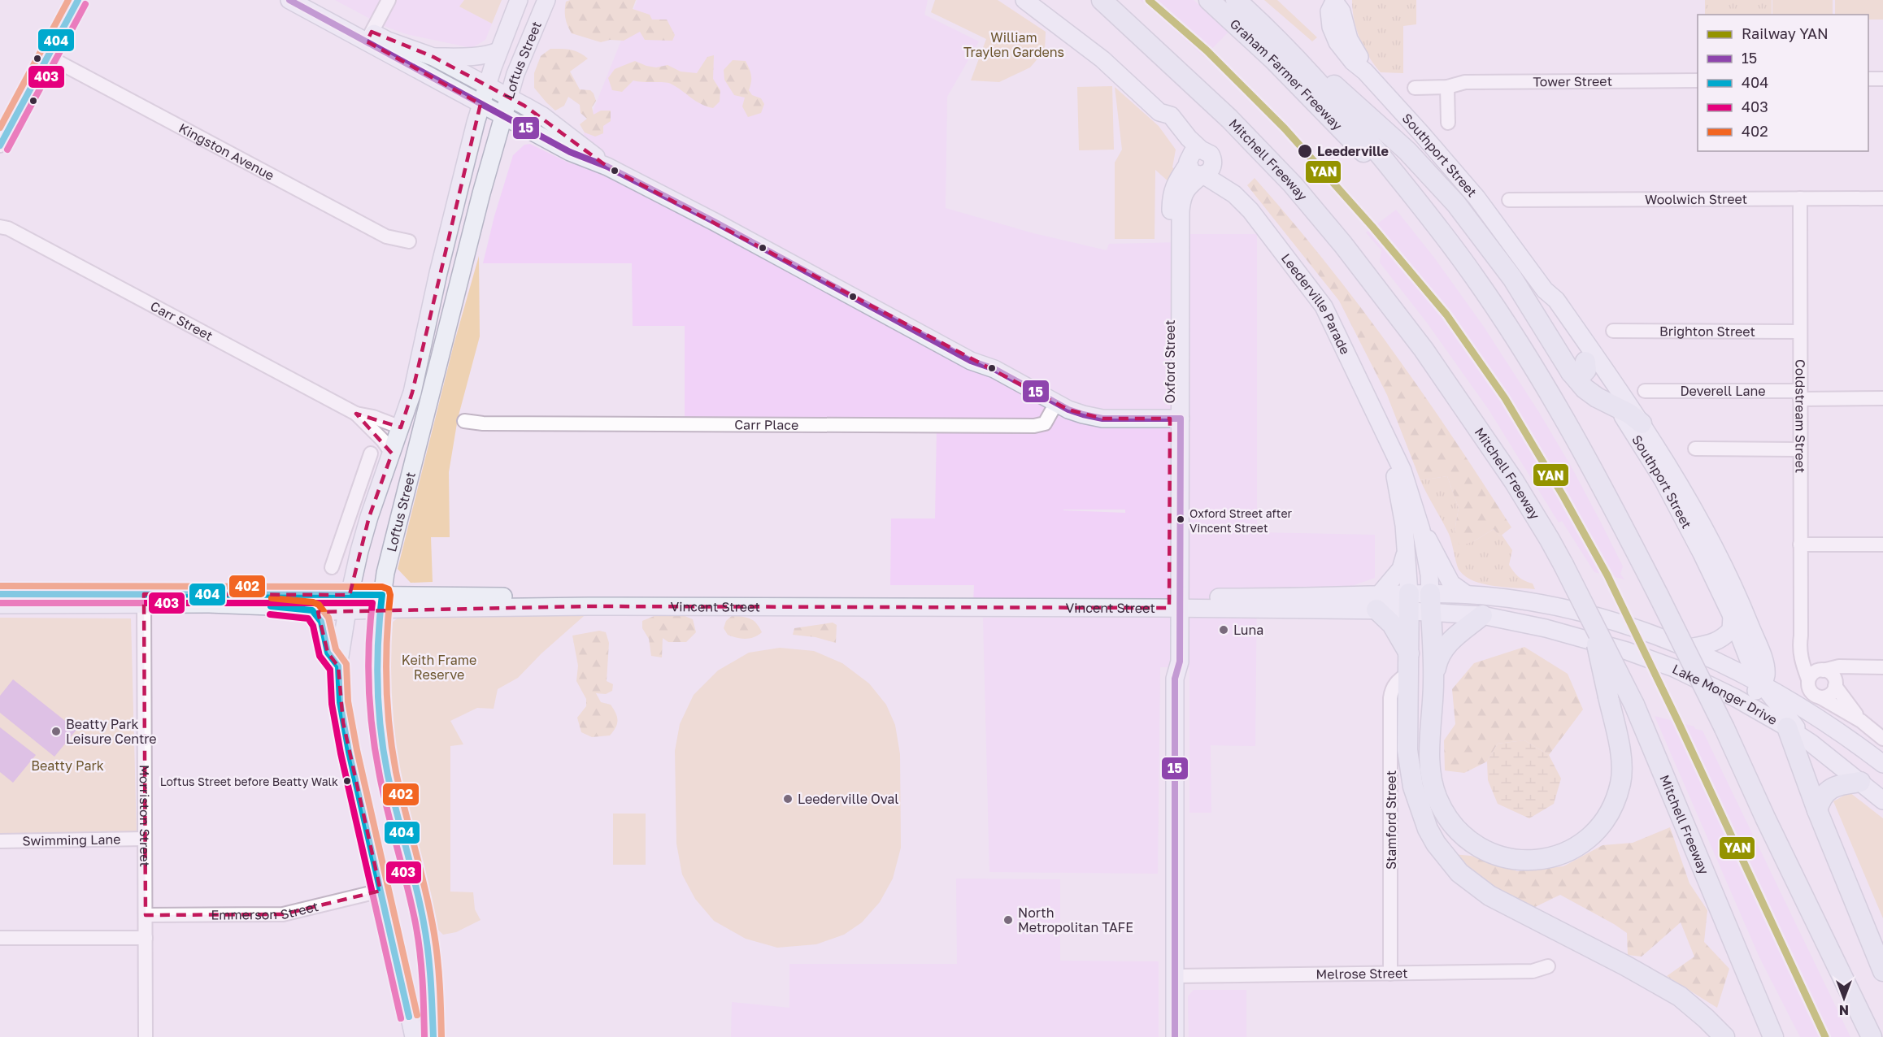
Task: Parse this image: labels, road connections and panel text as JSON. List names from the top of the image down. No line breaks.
{"streets":{"highway":["Graham Farmer Freeway","Mitchell Freeway"],"main road":["Loftus Street","Southport Street","Leederville Parade","Oxford Street","Vincent Street","Lake Monger Drive"],"street":["Tower Street","Kingston Avenue","Woolwich Street","Carr Street","Brighton Street","Deverell Lane","Coldstream Street","Carr Place","Morriston Street","Stamford Street","Swimming Lane","Emmerson Street","Melrose Street"]},"crossings":[["Loftus Street","Carr Street"],["Loftus Street","Vincent Street"],["Loftus Street","Emmerson Street"],["Southport Street","Lake Monger Drive"],["Woolwich Street","Coldstream Street"],["Leederville Parade","Oxford Street"],["Leederville Parade","Vincent Street"],["Leederville Parade","Lake Monger Drive"],["Brighton Street","Coldstream Street"],["Oxford Street","Vincent Street"],["Oxford Street","Melrose Street"],["Deverell Lane","Coldstream Street"],["Vincent Street","Lake Monger Drive"],["Vincent Street","Morriston Street"],["Morriston Street","Swimming Lane"],["Morriston Street","Emmerson Street"],["Stamford Street","Melrose Street"]],"parks":["William Traylen Gardens","Keith Frame Reserve","Beatty Park"],"places":["Leederville","Oxford Street after Vincent Street","Luna","Beatty Park Leisure Centre","Loftus Street before Beatty Walk","Leederville Oval","North Metropolitan TAFE"],"lines":["rail line YAN","transit line 15","transit line 404","transit line 402","transit line 403"],"legend":["Railway YAN","15","404","403","402"],"north":"bottom"}
